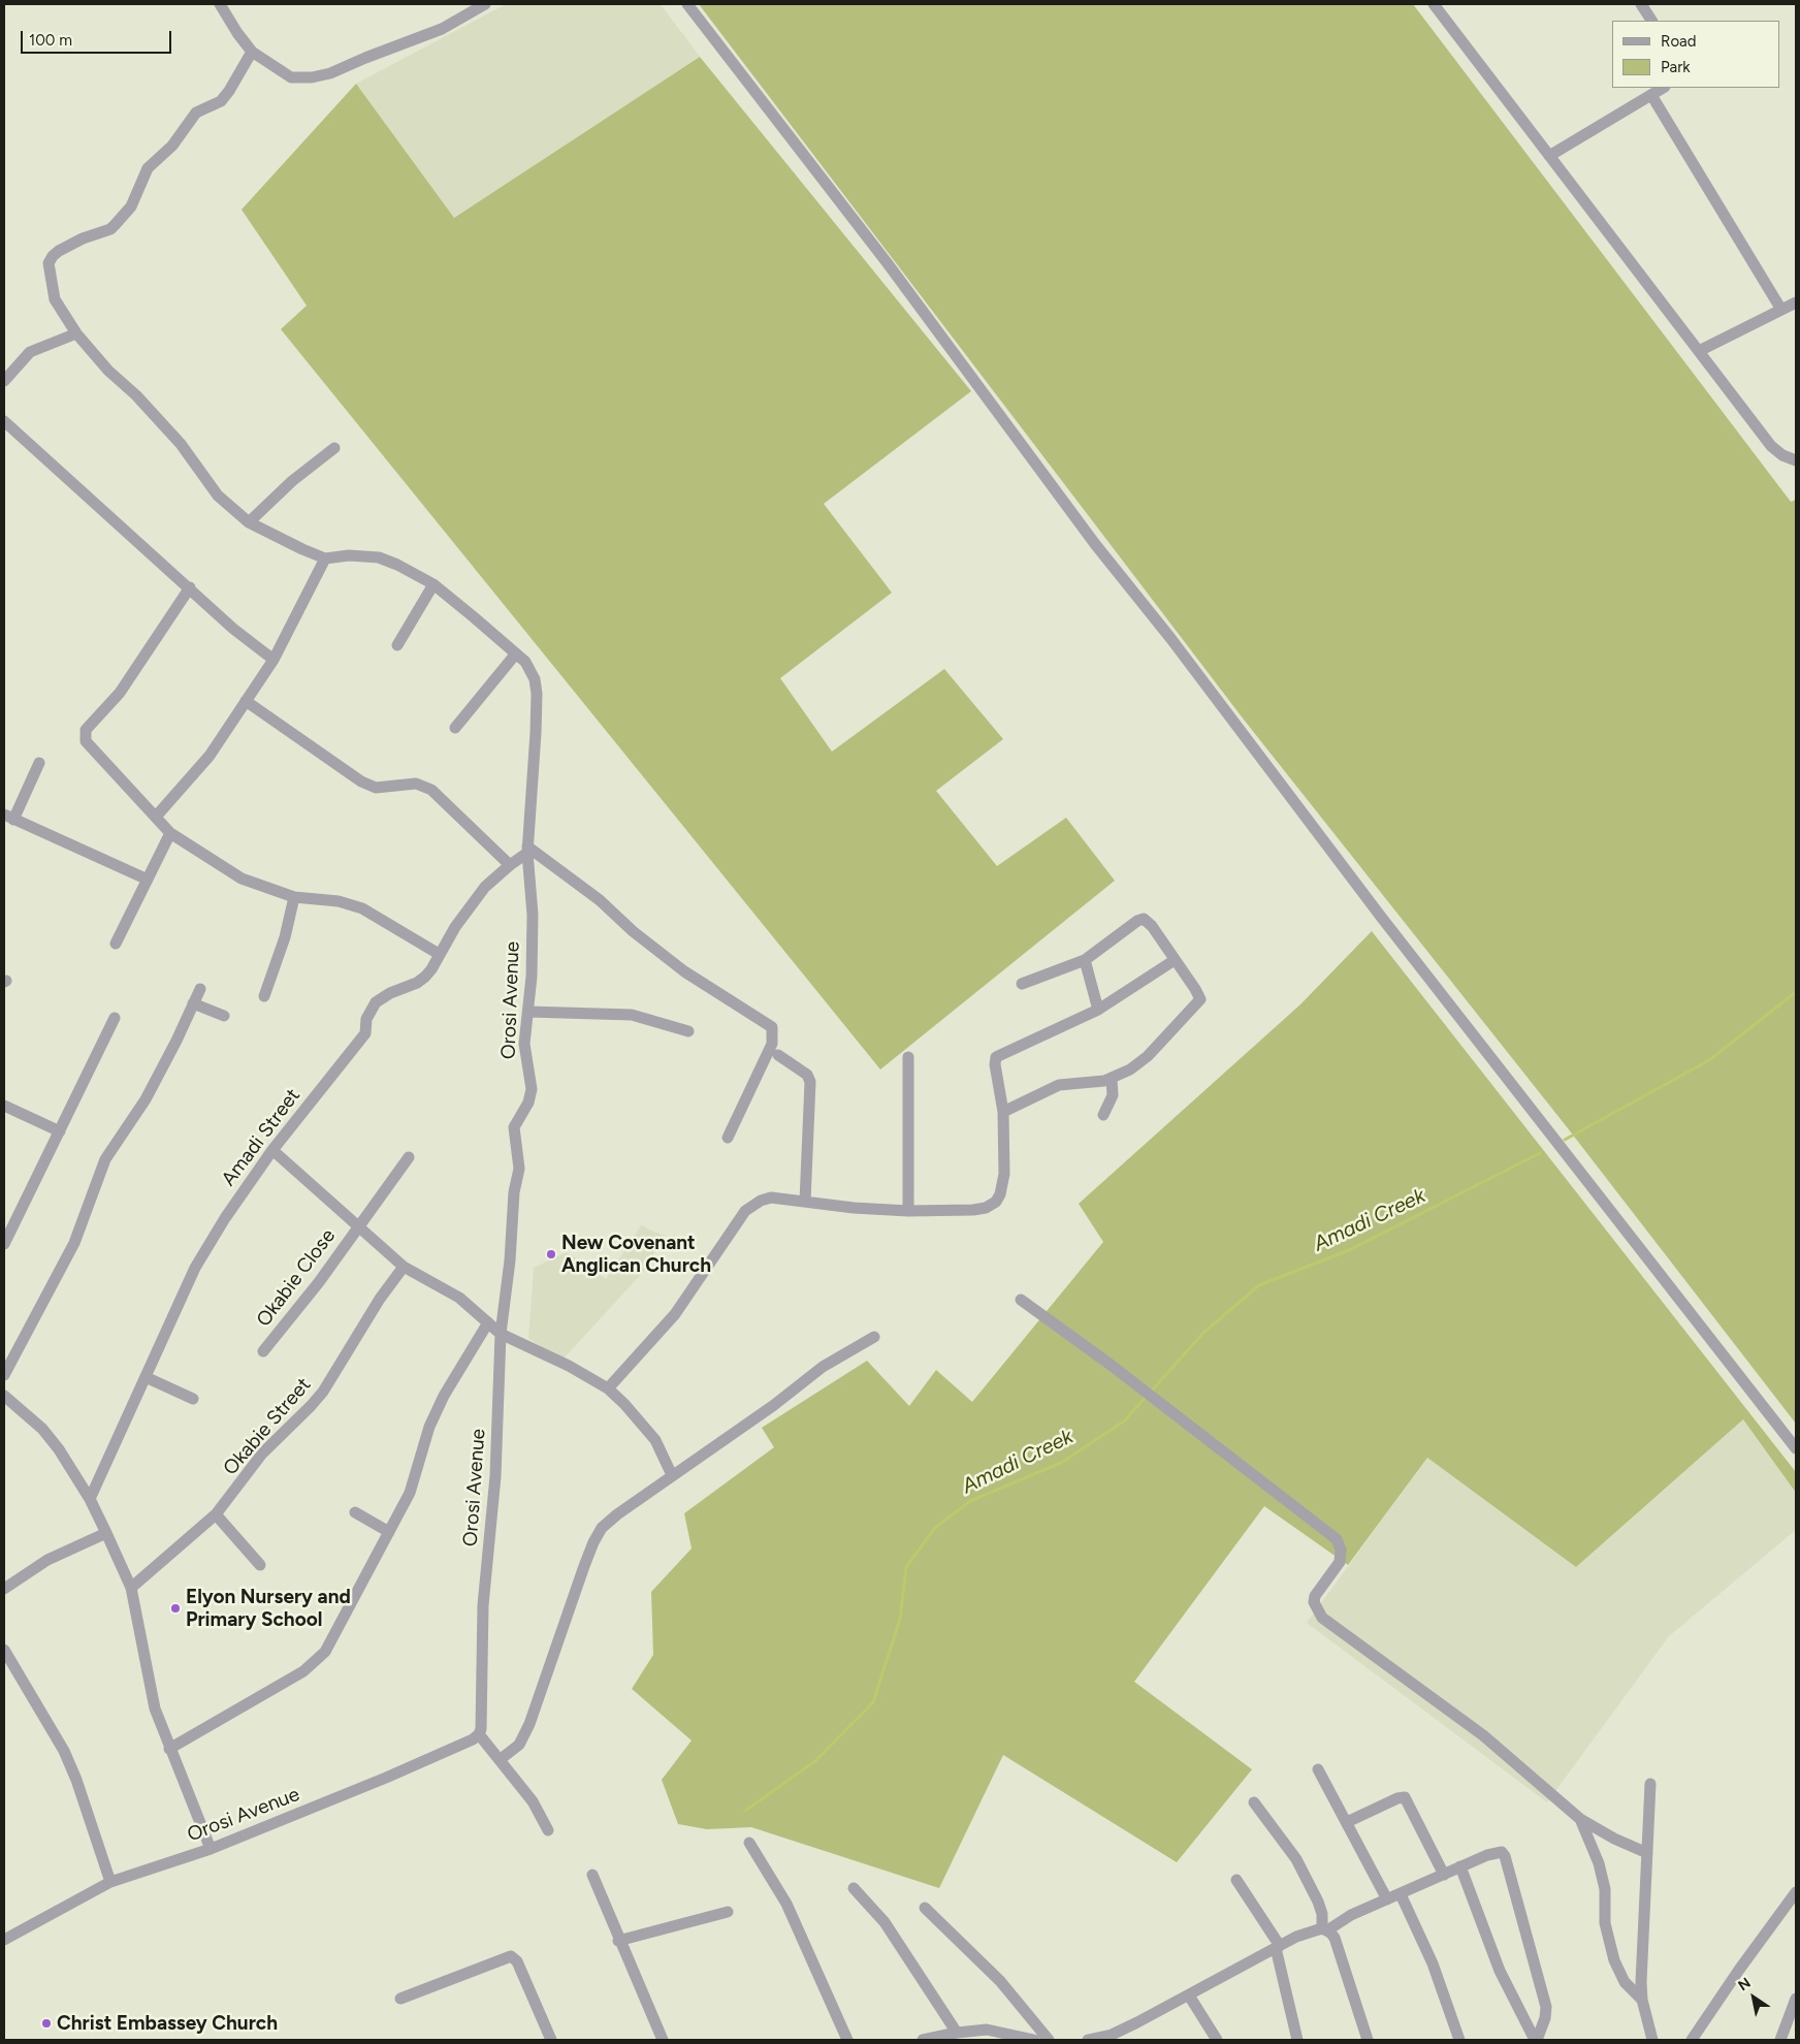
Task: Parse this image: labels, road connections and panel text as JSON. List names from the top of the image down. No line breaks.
{"streets":{"street":["Orosi Avenue","Amadi Street","Okabie Close","Okabie Street"]},"crossings":[["Orosi Avenue","Amadi Street"]],"water":["Amadi Creek"],"places":["New Covenant Anglican Church","Elyon Nursery and Primary School","Christ Embassey Church"],"legend":["Road","Park"],"scale_bar":"100 m","north":"top left"}
